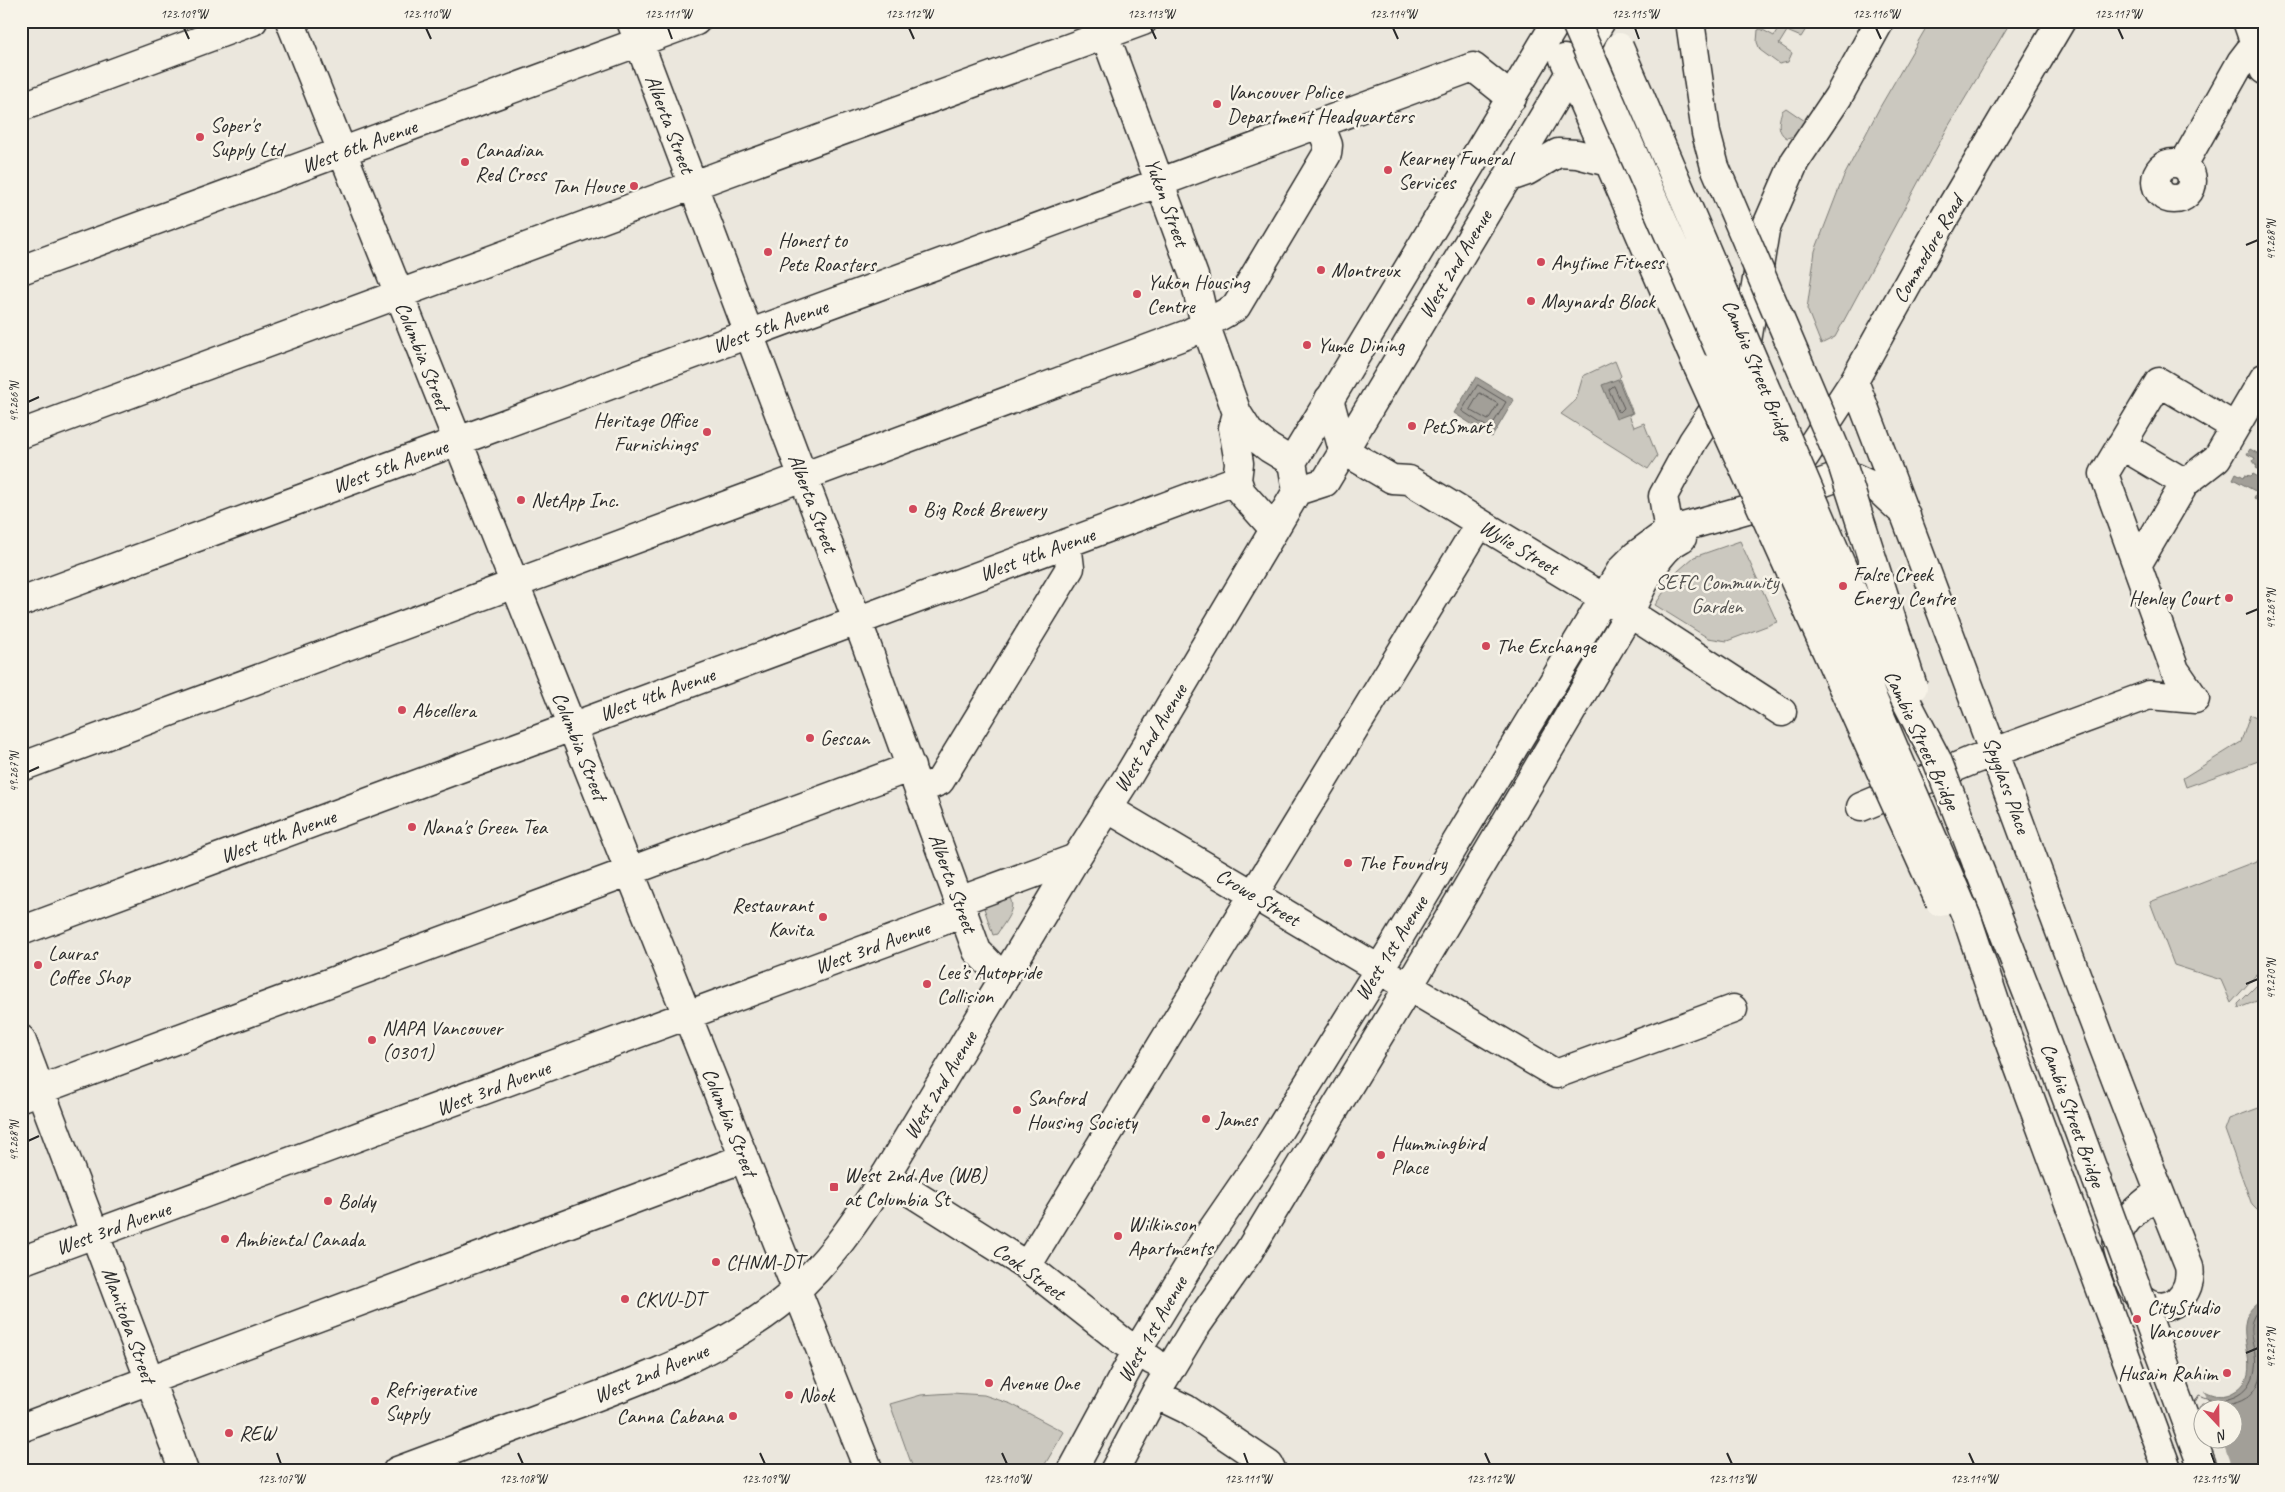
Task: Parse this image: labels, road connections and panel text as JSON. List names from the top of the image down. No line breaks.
{"streets":{"street":["Alberta Street","West 6th Avenue","Yukon Street","Commodore Road","West 2nd Avenue","West 5th Avenue","Columbia Street","Cambie Street Bridge","Wylie Street","West 4th Avenue","Spyglass Place","Crowe Street","West 3rd Avenue","West 1st Avenue","Cook Street","Manitoba Street"]},"crossings":[["Alberta Street","West 6th Avenue"],["Alberta Street","West 2nd Avenue"],["Alberta Street","West 5th Avenue"],["Alberta Street","West 4th Avenue"],["Alberta Street","West 3rd Avenue"],["West 6th Avenue","Columbia Street"],["Yukon Street","West 2nd Avenue"],["Yukon Street","West 5th Avenue"],["Yukon Street","West 4th Avenue"],["Commodore Road","Spyglass Place"],["Commodore Road","West 1st Avenue"],["West 2nd Avenue","West 5th Avenue"],["West 2nd Avenue","Columbia Street"],["West 2nd Avenue","Cambie Street Bridge"],["West 2nd Avenue","Wylie Street"],["West 2nd Avenue","Crowe Street"],["West 2nd Avenue","West 3rd Avenue"],["West 2nd Avenue","Cook Street"],["West 5th Avenue","Columbia Street"],["Columbia Street","West 4th Avenue"],["Columbia Street","West 3rd Avenue"],["Wylie Street","West 1st Avenue"],["Crowe Street","West 1st Avenue"],["West 3rd Avenue","Manitoba Street"],["West 1st Avenue","Cook Street"]],"parks":["SEFC Community Garden"],"places":{"other":["Vancouver Police Department Headquarters","Soper's Supply Ltd","Canadian Red Cross","Kearney Funeral Services","Tan House","Honest to Pete Roasters","Anytime Fitness","Montreux","Yukon Housing Centre","Maynards Block","Yume Dining","PetSmart","Heritage Office Furnishings","NetApp Inc.","Big Rock Brewery","False Creek Energy Centre","Henley Court","The Exchange","Abcellera","Gescan","Nana's Green Tea","The Foundry","Restaurant Kavita","Lauras Coffee Shop","Lee’s Autopride Collision","NAPA Vancouver (0301)","Sanford Housing Society","James","Hummingbird Place","Boldy","Wilkinson Apartments","Ambiental Canada","CHNM-DT","CKVU-DT","CityStudio Vancouver","Husain Rahim","Avenue One","Nook","Refrigerative Supply","Canna Cabana","REW"],"transit":["West 2nd Ave (WB) at Columbia St"]},"north":"bottom","coordinates":["123.109°W","123.110°W","123.111°W","123.112°W","123.113°W","123.114°W","123.115°W","123.116°W","123.117°W","49.268°N","49.266°N","49.269°N","49.267°N","49.270°N","49.271°N","123.107°W","123.108°W"]}
